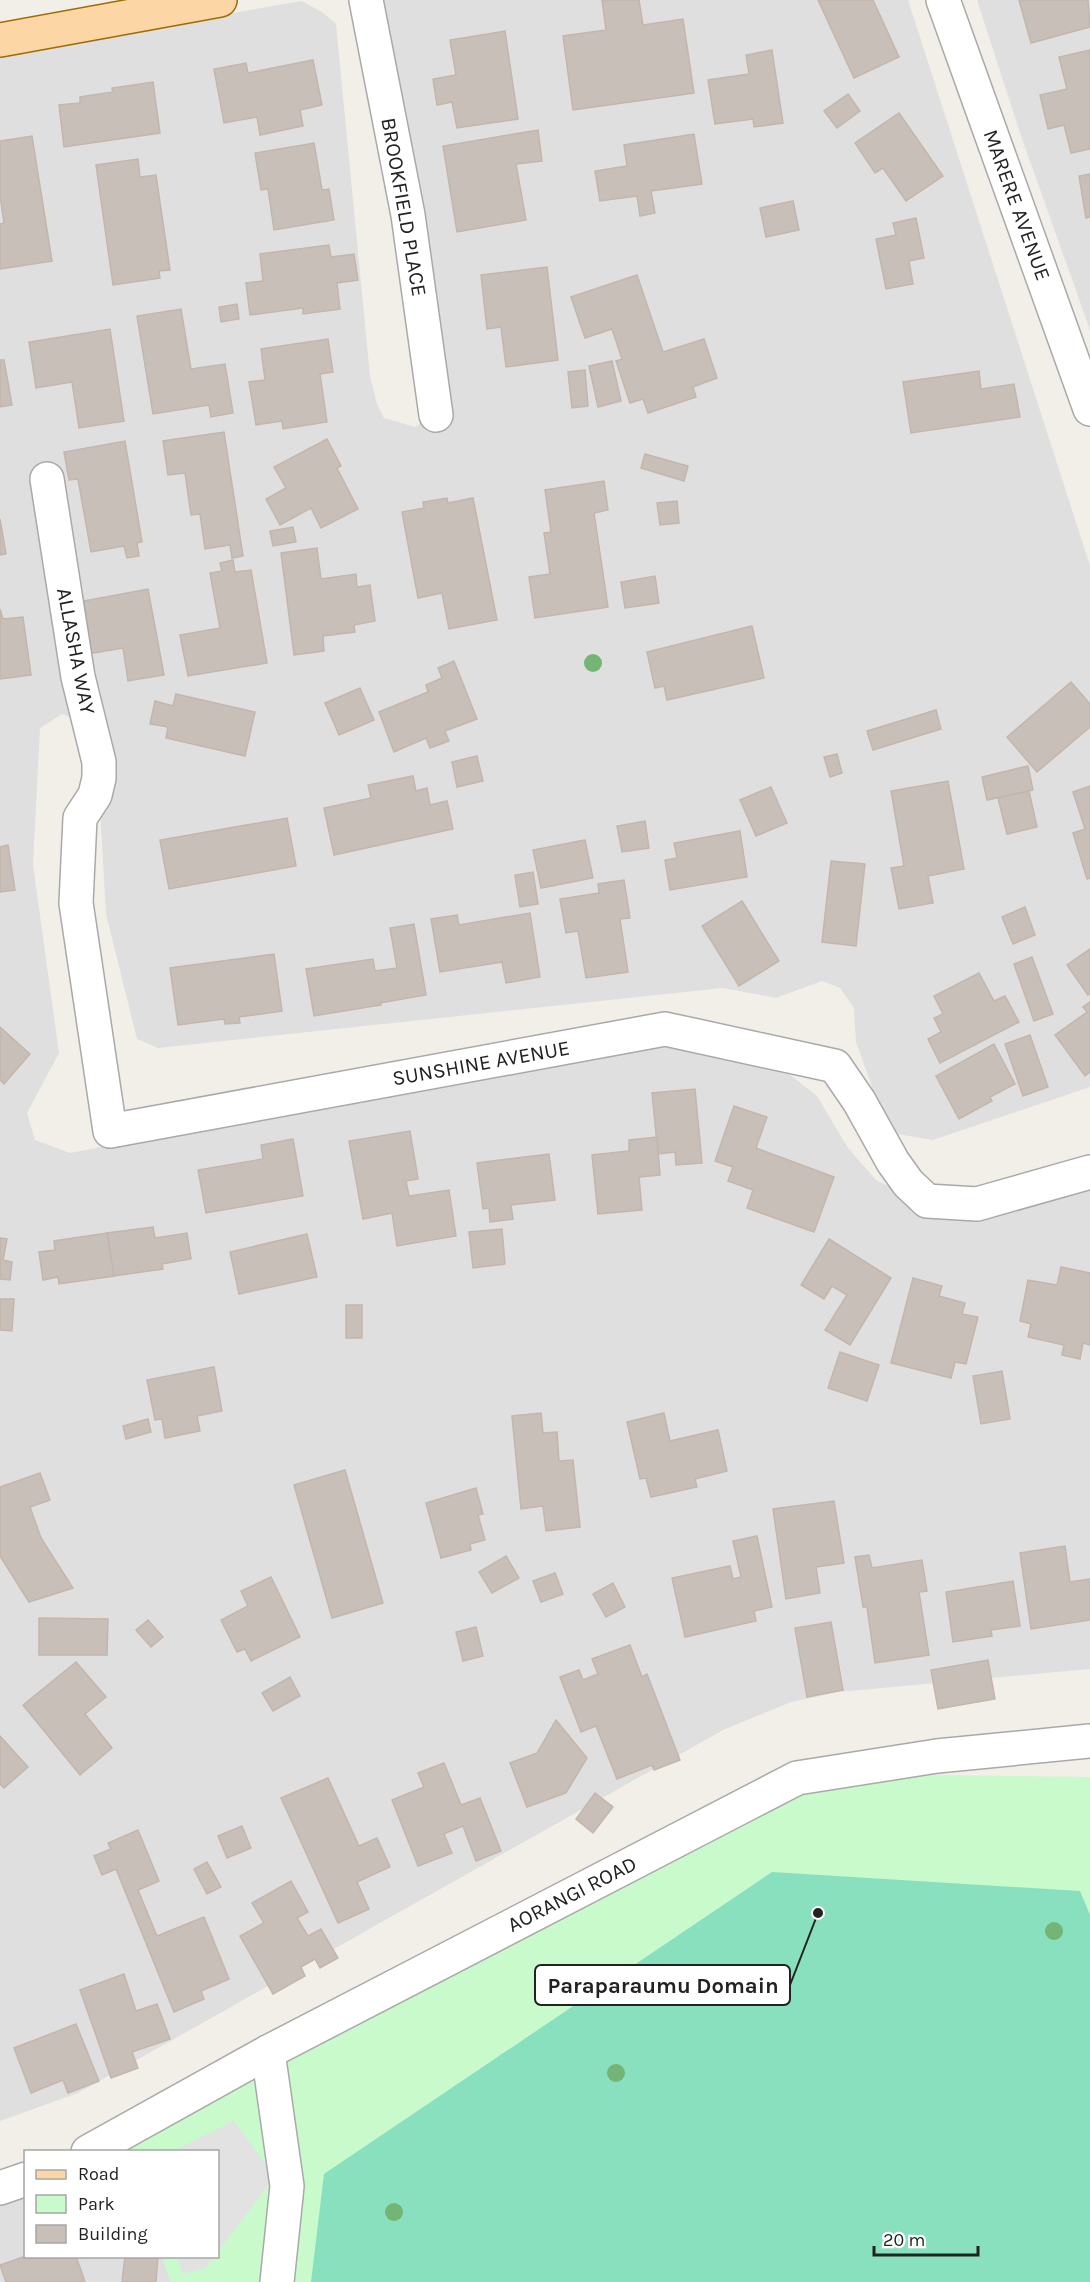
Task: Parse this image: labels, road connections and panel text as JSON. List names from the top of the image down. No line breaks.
{"streets":{"street":["MARERE AVENUE","BROOKFIELD PLACE","ALLASHA WAY","SUNSHINE AVENUE","AORANGI ROAD"]},"crossings":[["ALLASHA WAY","SUNSHINE AVENUE"]],"places":["Paraparaumu Domain"],"legend":["Road","Park","Building"],"scale_bar":"20 m"}
